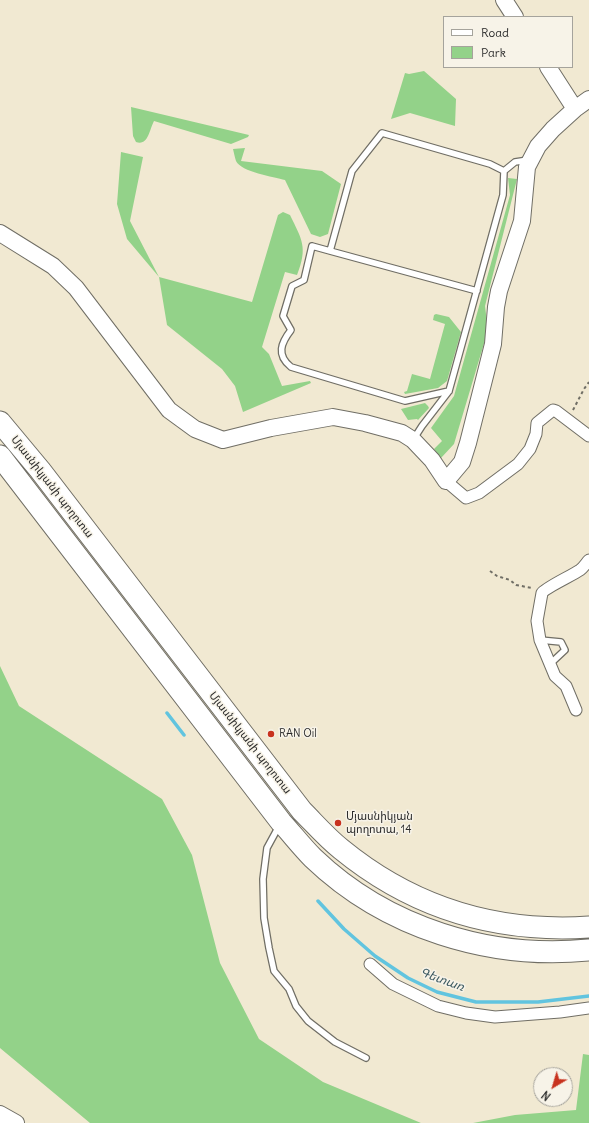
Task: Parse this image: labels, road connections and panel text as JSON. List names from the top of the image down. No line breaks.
{"streets":{"highway":["Մյասնիկյանի պողոտա"]},"water":["Գետառ"],"places":["RAN Oil","Մյասնիկյան պողոտա, 14"],"legend":["Road","Park"],"north":"bottom left"}
